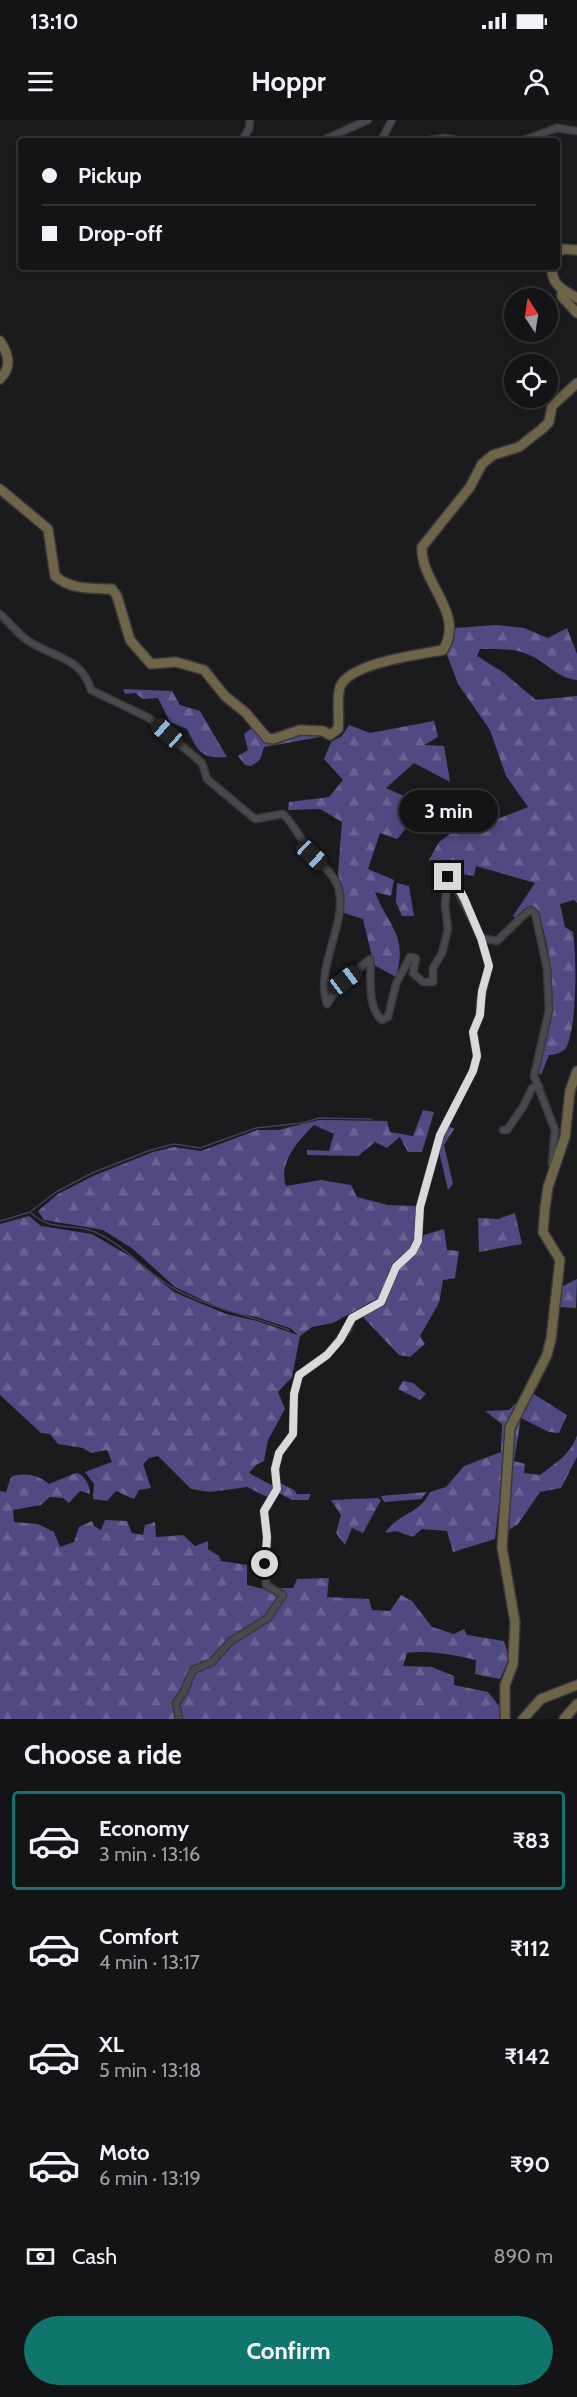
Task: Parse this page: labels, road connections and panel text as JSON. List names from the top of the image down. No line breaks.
{"north":"top","page":{"status":"13:10","header":"Hoppr","banner":["Pickup","Drop-off"],"bubble":"3 min","heading":"Choose a ride","list":[{"name":"Economy","note":"3 min · 13:16","value":"₹83"},{"name":"Comfort","note":"4 min · 13:17","value":"₹112"},{"name":"XL","note":"5 min · 13:18","value":"₹142"},{"name":"Moto","note":"6 min · 13:19","value":"₹90"}],"pay":["Cash","890 m"],"buttons":"Confirm"}}
